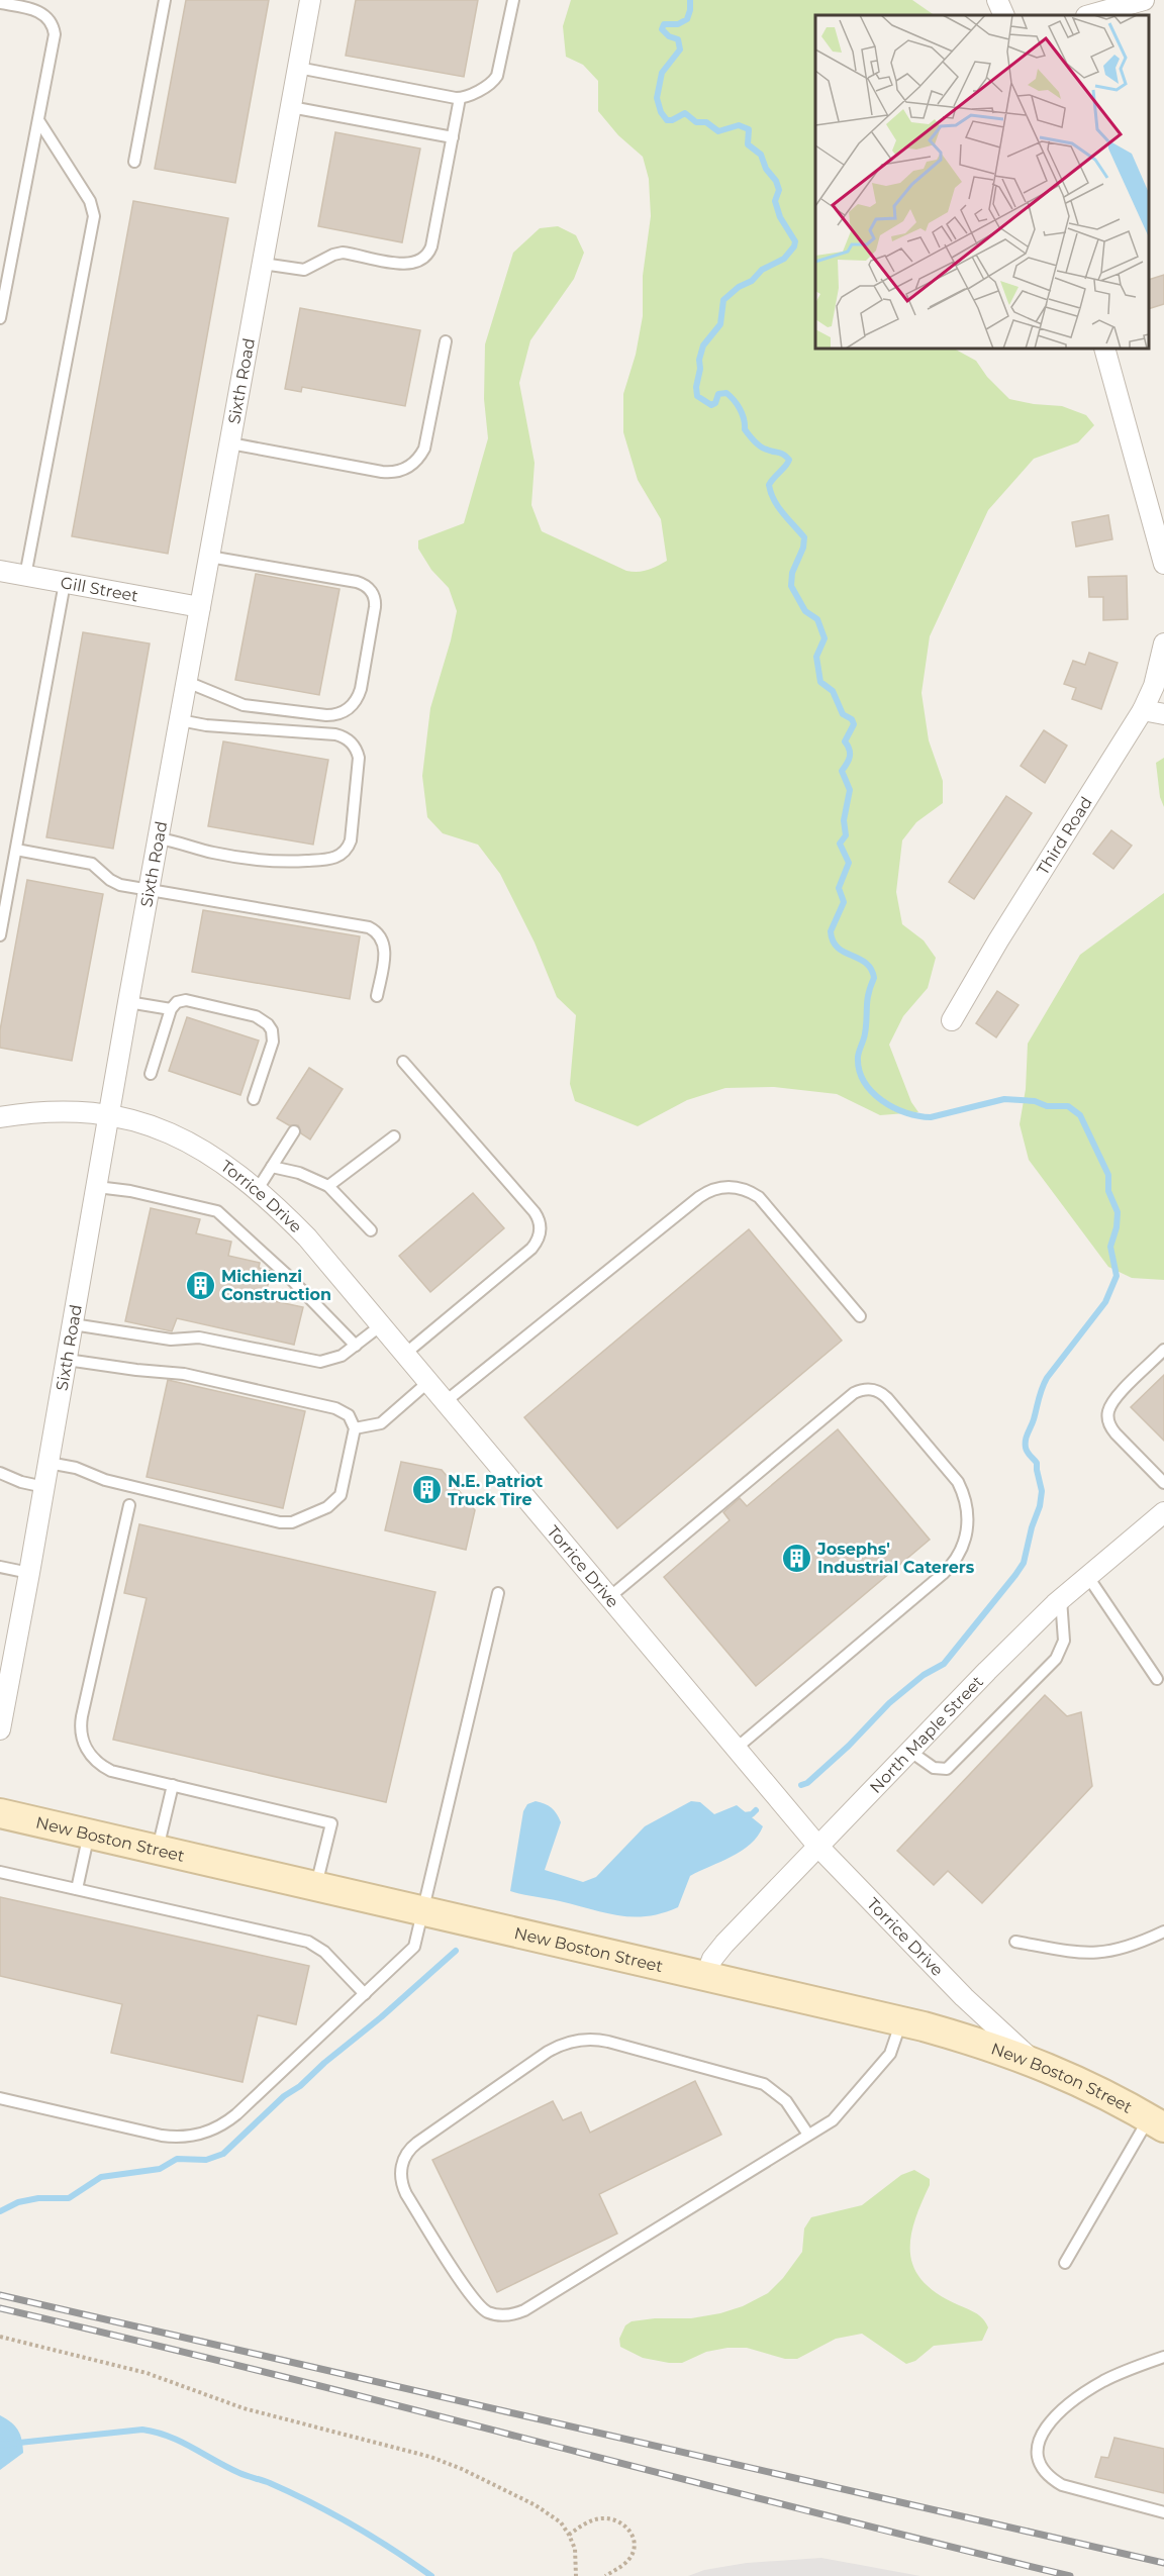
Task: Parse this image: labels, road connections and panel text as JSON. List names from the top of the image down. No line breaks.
{"streets":{"main road":["New Boston Street"],"street":["Sixth Road","Gill Street","Third Road","Torrice Drive","North Maple Street"]},"crossings":[["Sixth Road","Gill Street"],["Sixth Road","Torrice Drive"],["Torrice Drive","North Maple Street"],["Torrice Drive","New Boston Street"],["North Maple Street","New Boston Street"]],"places":{"building":["Michienzi Construction","N.E. Patriot Truck Tire","Josephs' Industrial Caterers"]}}
